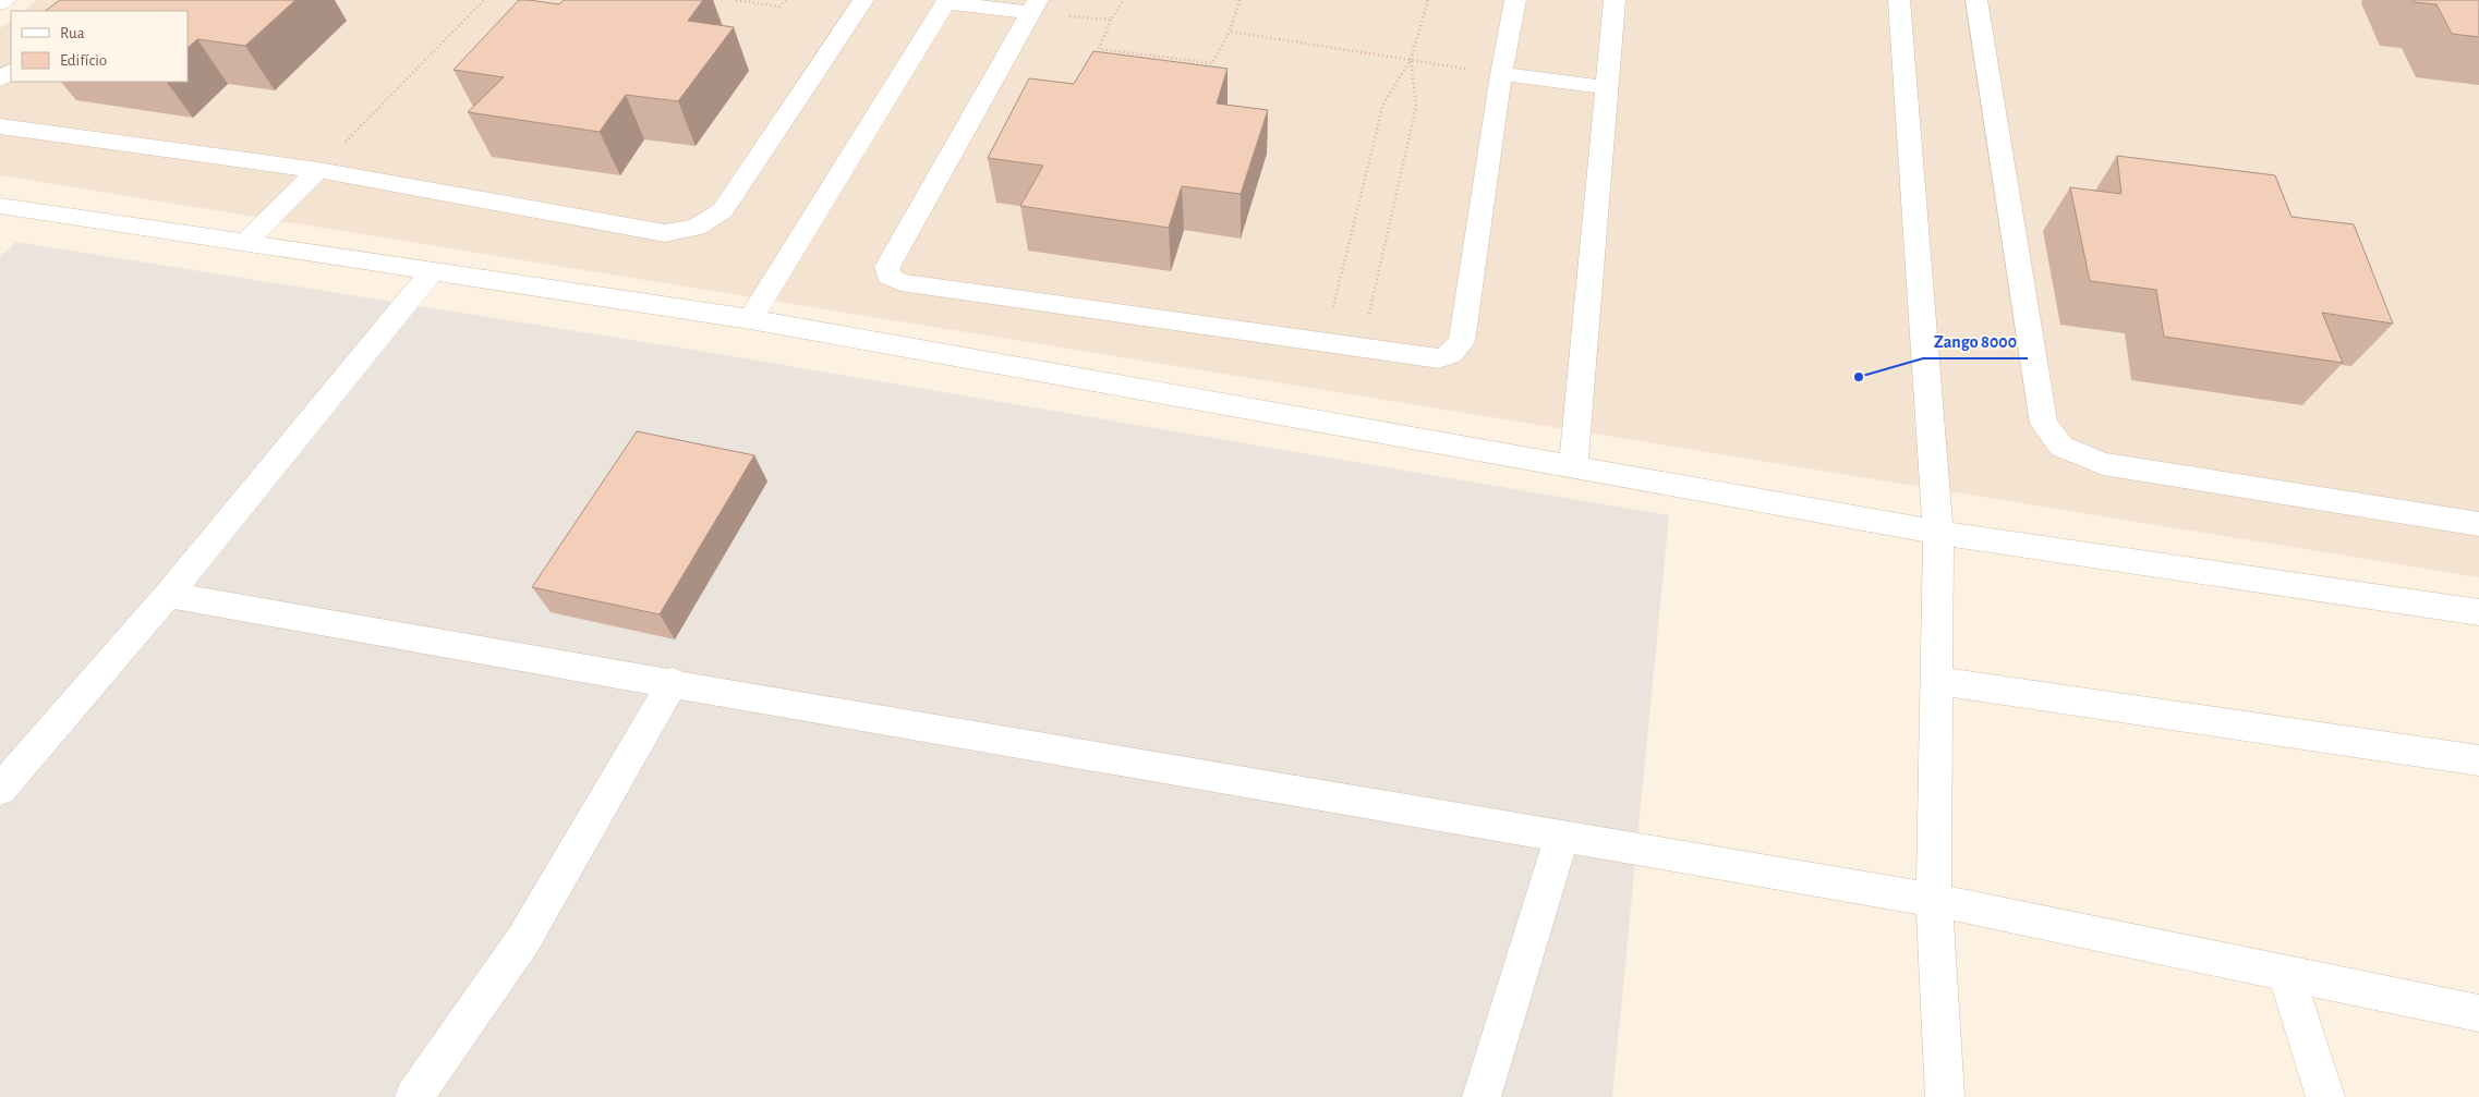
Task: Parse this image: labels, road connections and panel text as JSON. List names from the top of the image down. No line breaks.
{"places":["Zango 8000"],"legend":["Rua","Edifício"]}
